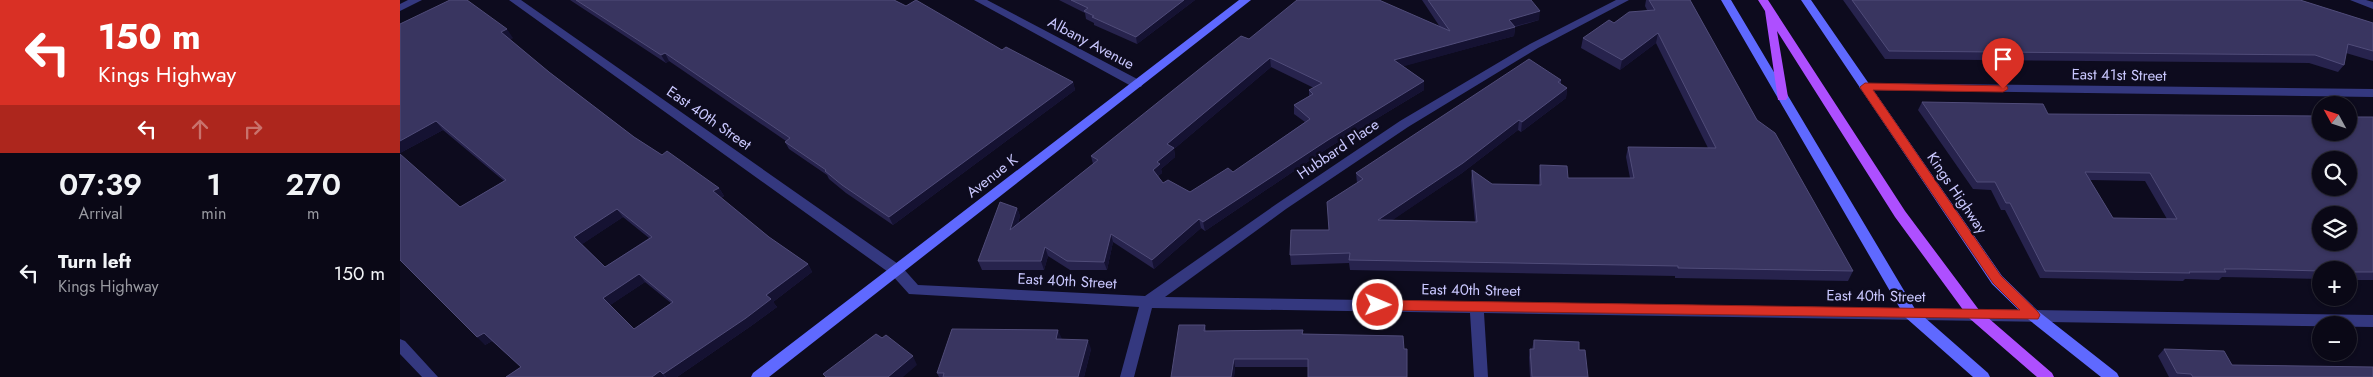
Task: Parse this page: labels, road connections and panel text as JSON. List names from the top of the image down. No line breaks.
{"streets":{"street":["Albany Avenue","East 41st Street","East 40th Street","Hubbard Place","Avenue K","Kings Highway"]},"crossings":[["Albany Avenue","Avenue K"],["East 41st Street","Kings Highway"],["East 40th Street","Hubbard Place"],["East 40th Street","Avenue K"],["East 40th Street","Kings Highway"]],"north":"top left","page":{"turn":["150 m","Kings Highway"],"map_buttons":["+","−"],"eta":["07:39","Arrival","1","min","270","m"],"list":[{"name":"Turn left","note":"Kings Highway","value":"150 m"}]}}
